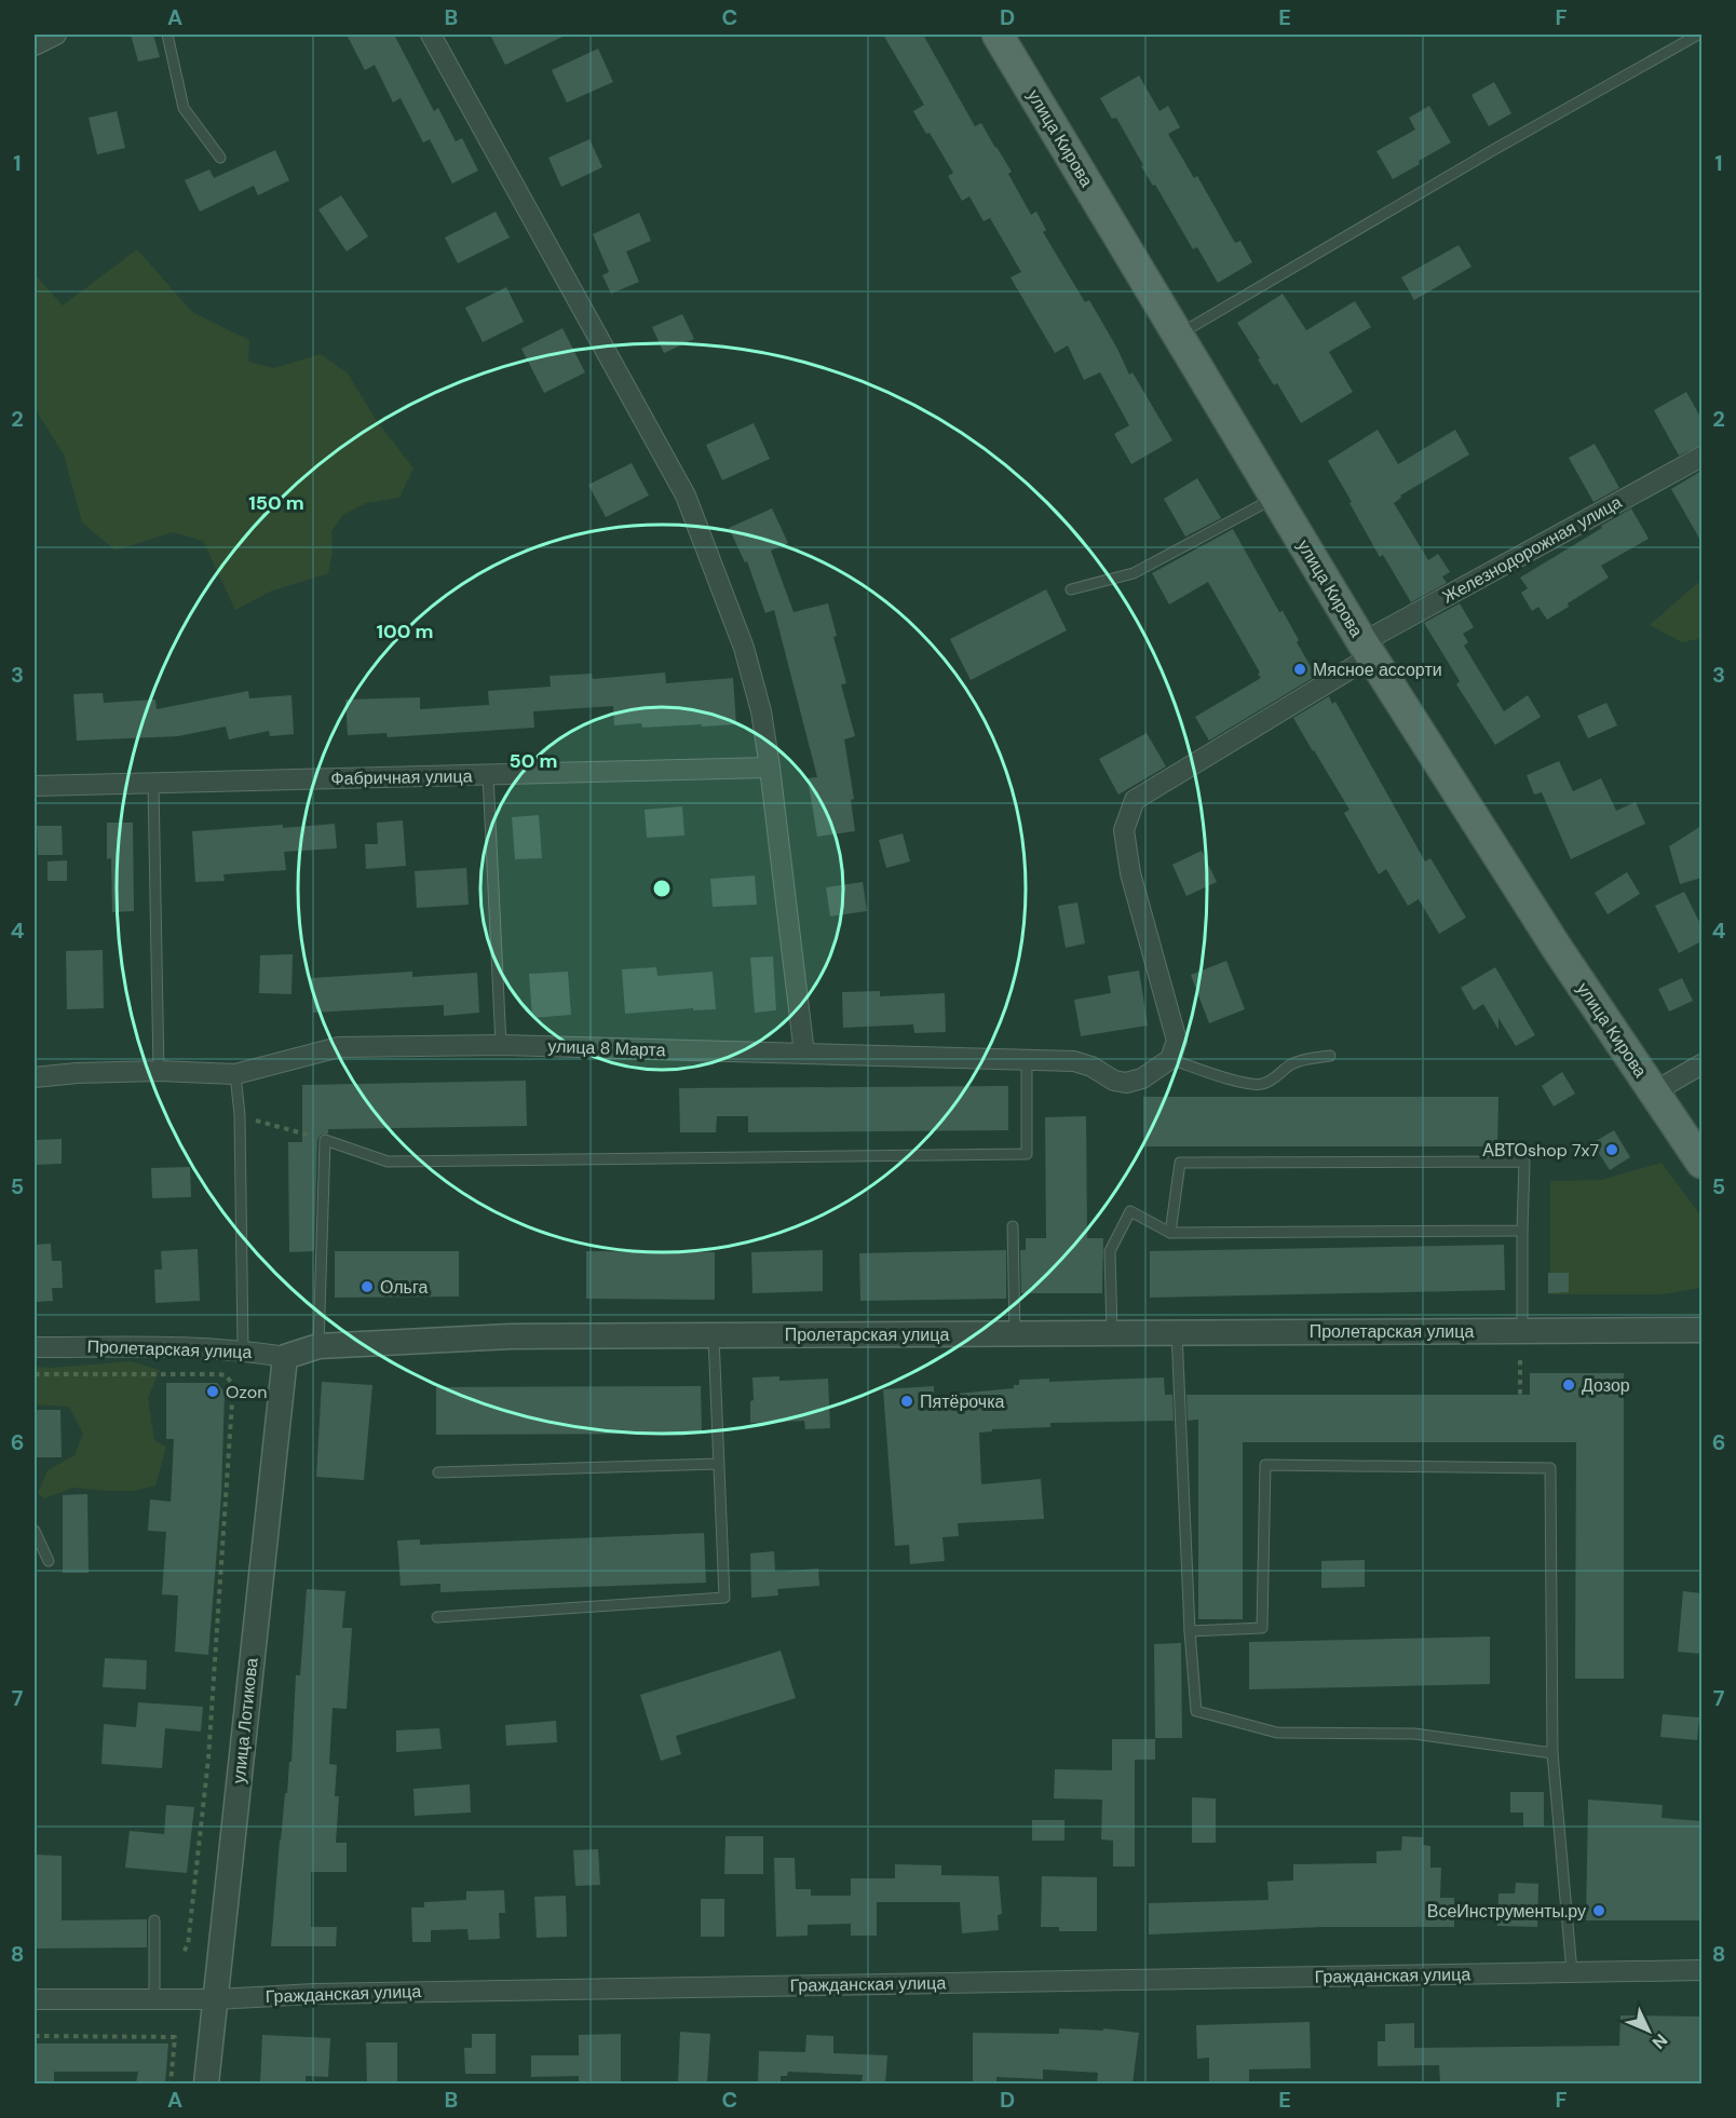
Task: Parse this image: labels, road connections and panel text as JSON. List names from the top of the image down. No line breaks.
{"streets":{"main road":["улица Кирова"],"street":["Железнодорожная улица","Фабричная улица","улица 8 Марта","Пролетарская улица","улица Лотикова","Гражданская улица"]},"crossings":[["улица Кирова","Железнодорожная улица"],["Железнодорожная улица","улица 8 Марта"],["Пролетарская улица","улица Лотикова"],["улица Лотикова","Гражданская улица"]],"places":["Мясное ассорти","АВТОshop 7x7","Ольга","Дозор","Ozon","Пятёрочка","ВсеИнструменты.ру"],"north":"bottom right","grid":{"columns":["A","B","C","D","E","F"],"rows":["1","2","3","4","5","6","7","8"]},"rings":["150 m","100 m","50 m"]}
